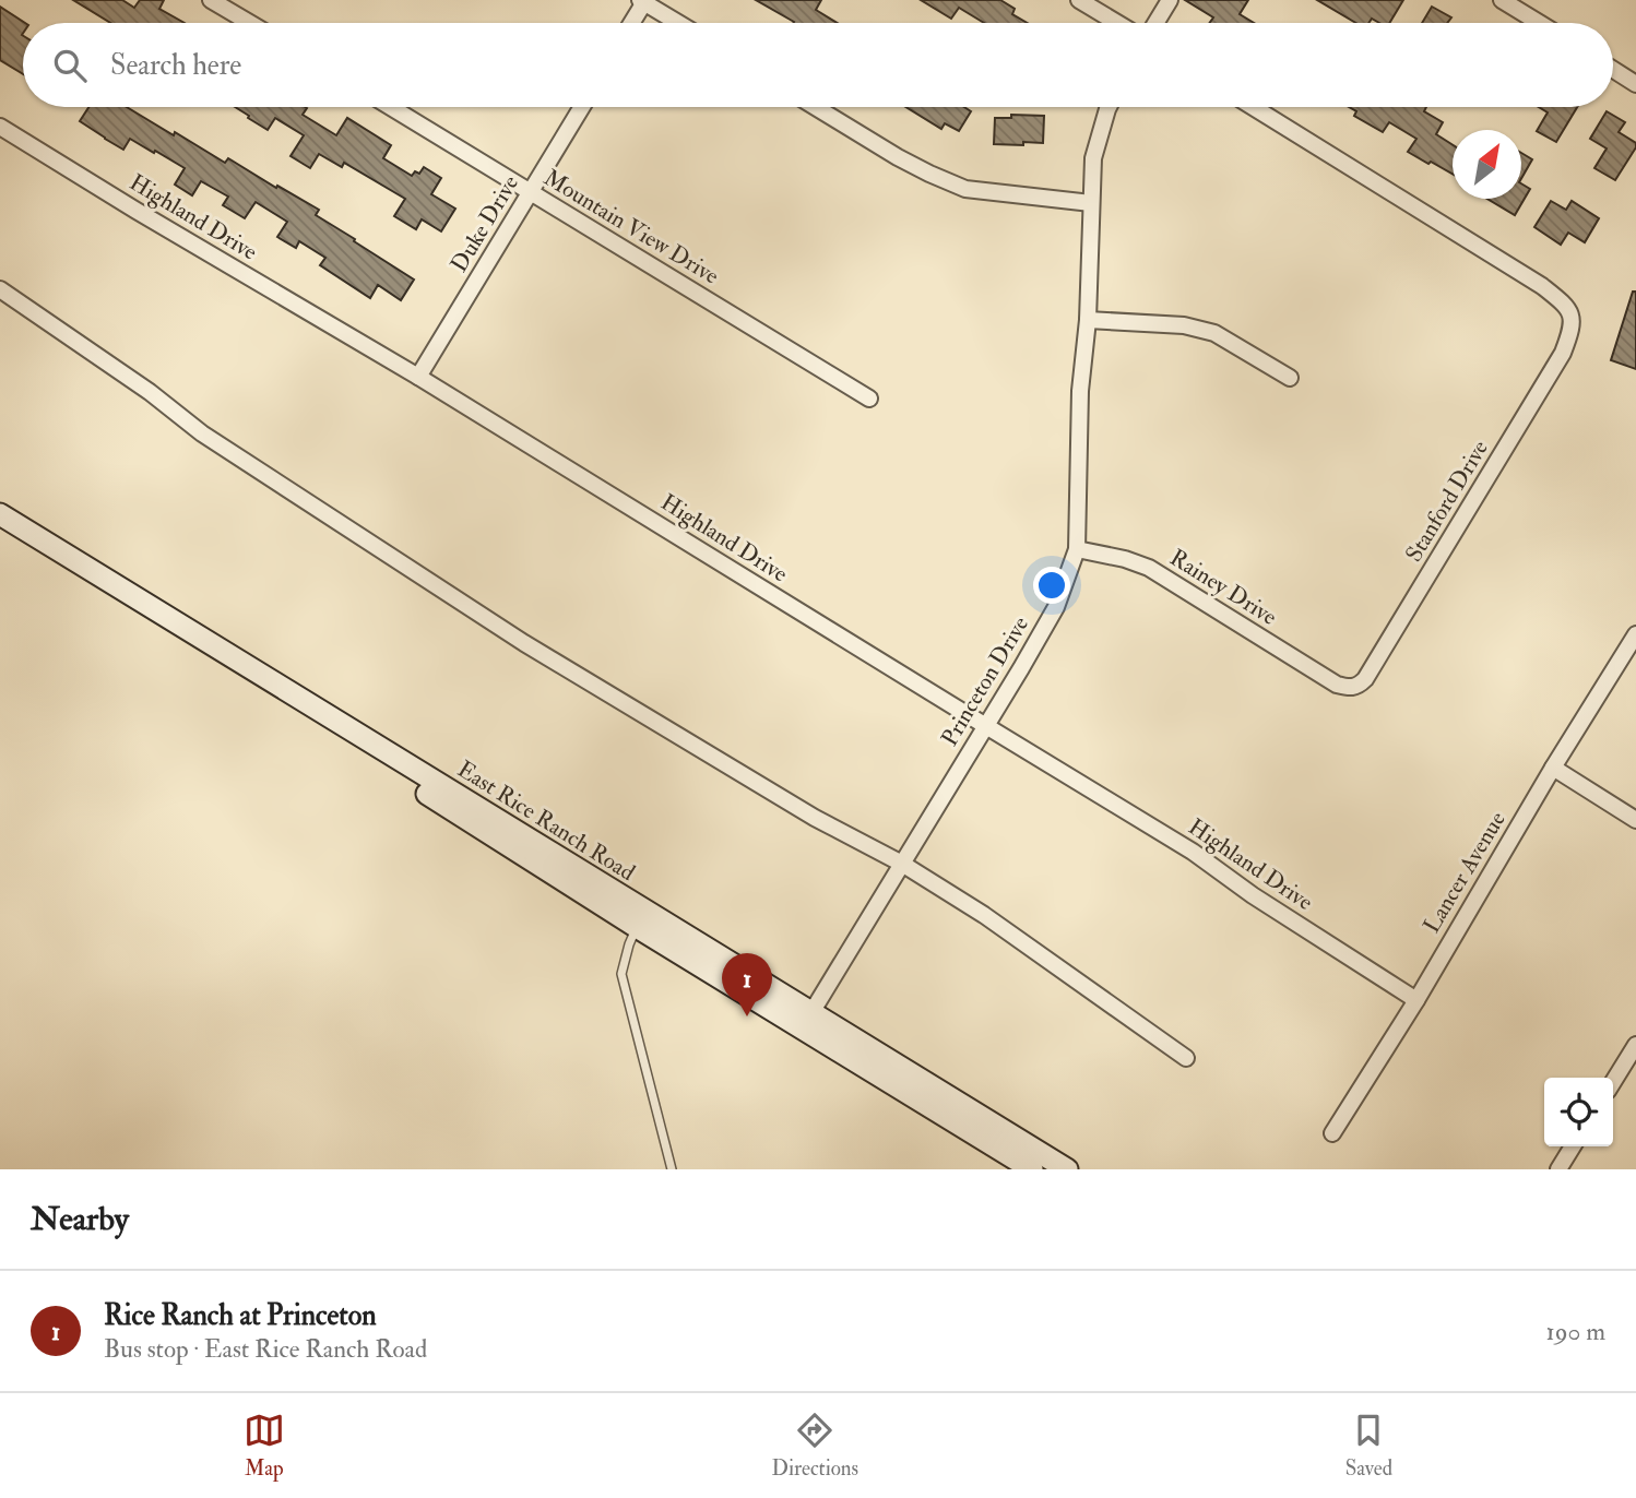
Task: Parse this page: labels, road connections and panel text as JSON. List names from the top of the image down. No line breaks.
{"streets":{"main road":["East Rice Ranch Road"],"street":["Highland Drive","Duke Drive","Mountain View Drive","Stanford Drive","Rainey Drive","Princeton Drive","Lancer Avenue"]},"crossings":[["Highland Drive","Duke Drive"],["Highland Drive","Princeton Drive"],["Highland Drive","Lancer Avenue"],["Duke Drive","Mountain View Drive"],["Stanford Drive","Rainey Drive"],["Rainey Drive","Princeton Drive"],["Princeton Drive","East Rice Ranch Road"]],"north":"top right","page":{"search":"Search here","pins":"1","heading":"Nearby","list":[{"mark":"1","name":"Rice Ranch at Princeton","note":"Bus stop · East Rice Ranch Road","value":"190 m"}],"nav":["Map","Directions","Saved"]}}
